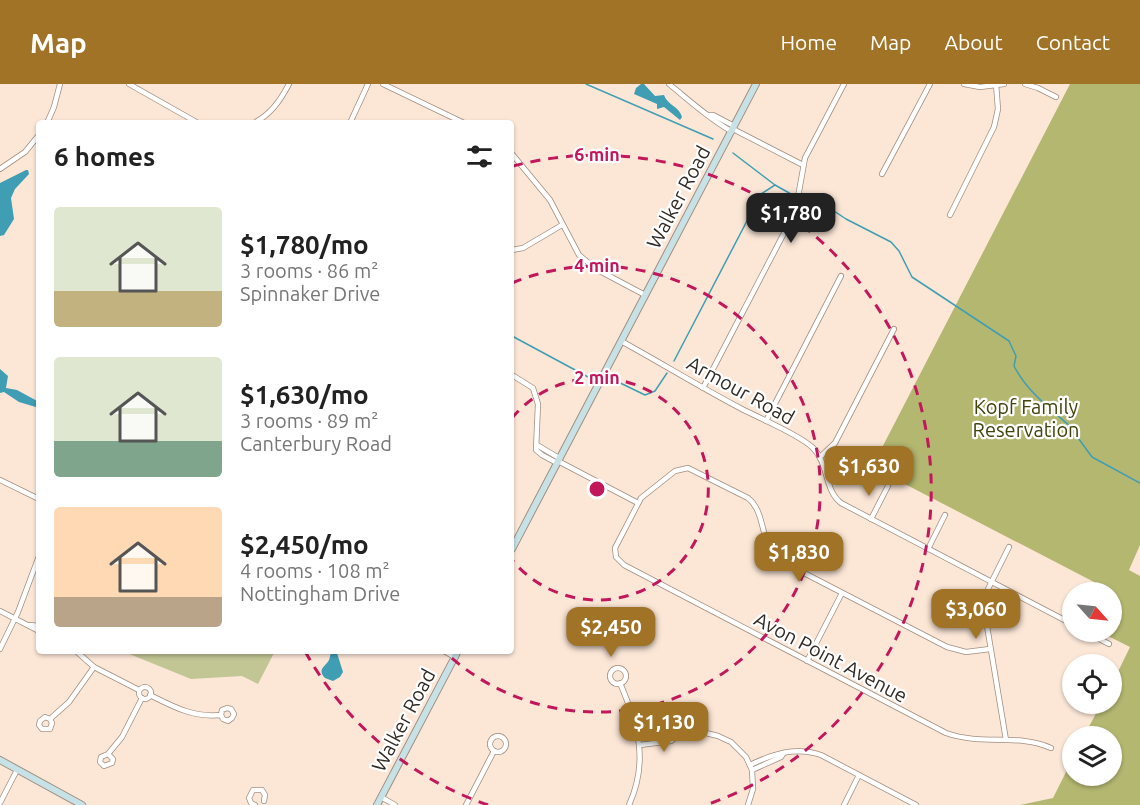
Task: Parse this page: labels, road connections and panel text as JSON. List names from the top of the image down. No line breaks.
{"streets":{"street":["Walker Road","Armour Road","Avon Point Avenue"]},"crossings":[["Walker Road","Armour Road"]],"parks":["Kopf Family Reservation"],"north":"bottom right","page":{"header":"Map","nav":["Home","Map","About","Contact"],"heading":"6 homes","list":[{"name":"$1,780/mo","note":"3 rooms · 86 m² · Spinnaker Drive"},{"name":"$1,630/mo","note":"3 rooms · 89 m² · Canterbury Road"},{"name":"$2,450/mo","note":"4 rooms · 108 m² · Nottingham Drive"}],"price":["$1,780","$1,630","$1,830","$3,060","$2,450","$1,130"]},"rings":["6 min","4 min","2 min"]}
